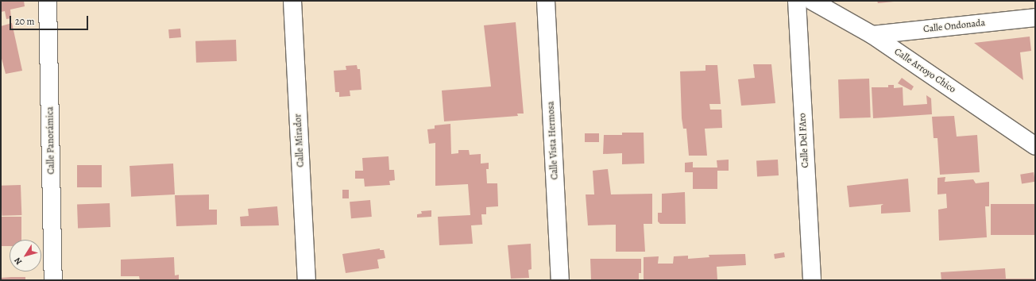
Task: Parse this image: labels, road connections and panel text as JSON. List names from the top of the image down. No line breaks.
{"streets":{"street":["Calle Ondonada","Calle Arroyo Chico","Calle Panorámica","Calle Mirador","Calle Vista Hermosa","Calle Del FAro"]},"crossings":[["Calle Ondonada","Calle Arroyo Chico"]],"scale_bar":"20 m","north":"bottom left"}
